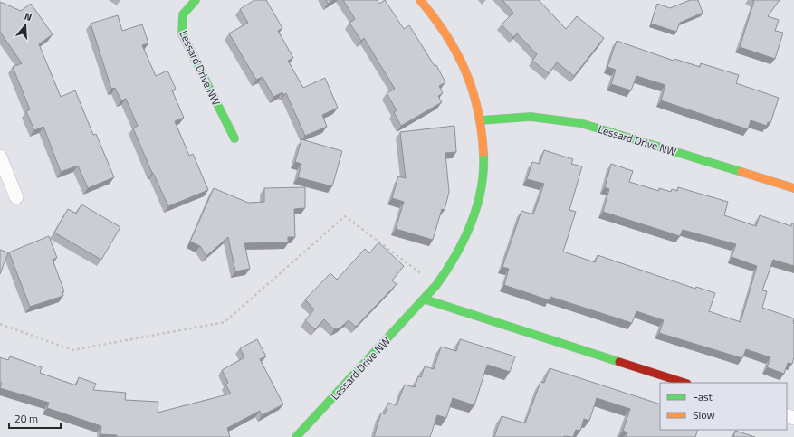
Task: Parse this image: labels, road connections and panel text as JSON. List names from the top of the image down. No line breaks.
{"streets":{"street":["Lessard Drive NW"]},"legend":["Fast","Slow"],"scale_bar":"20 m","north":"top"}
